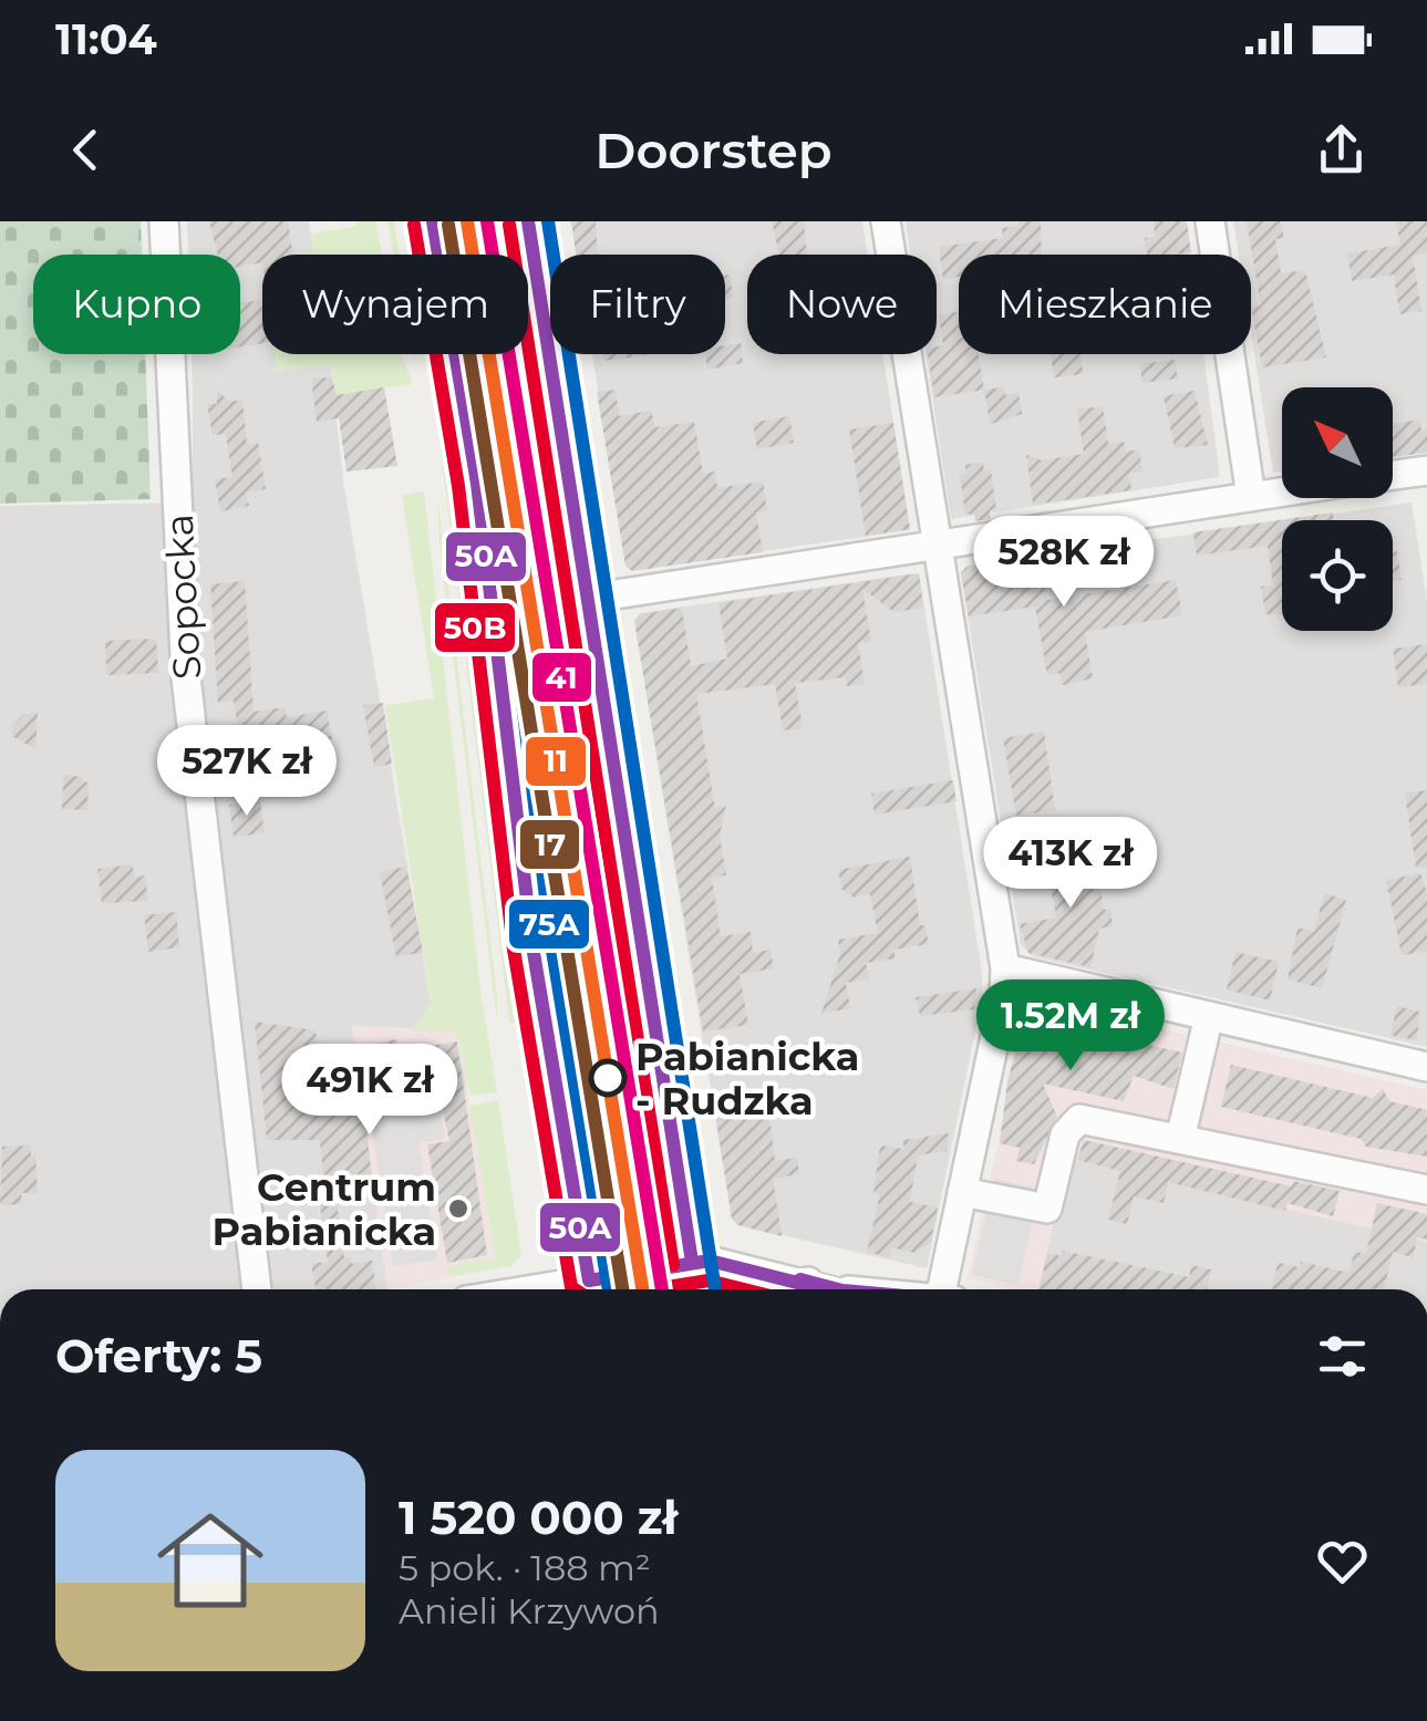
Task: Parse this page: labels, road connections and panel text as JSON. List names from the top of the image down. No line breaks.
{"streets":{"street":["Sopocka"]},"places":["Pabianicka - Rudzka","Centrum Pabianicka"],"lines":["transit line 11","transit line 41","transit line 50A","transit line 75A","transit line 17","transit line 50B"],"north":"top left","page":{"status":"11:04","header":"Doorstep","chip":["Kupno","Wynajem","Filtry","Nowe","Mieszkanie"],"price":["528K zł","527K zł","413K zł","1.52M zł","491K zł"],"heading":"Oferty: 5","list":[{"name":"1 520 000 zł","note":"5 pok. · 188 m² · Anieli Krzywoń"}]}}
